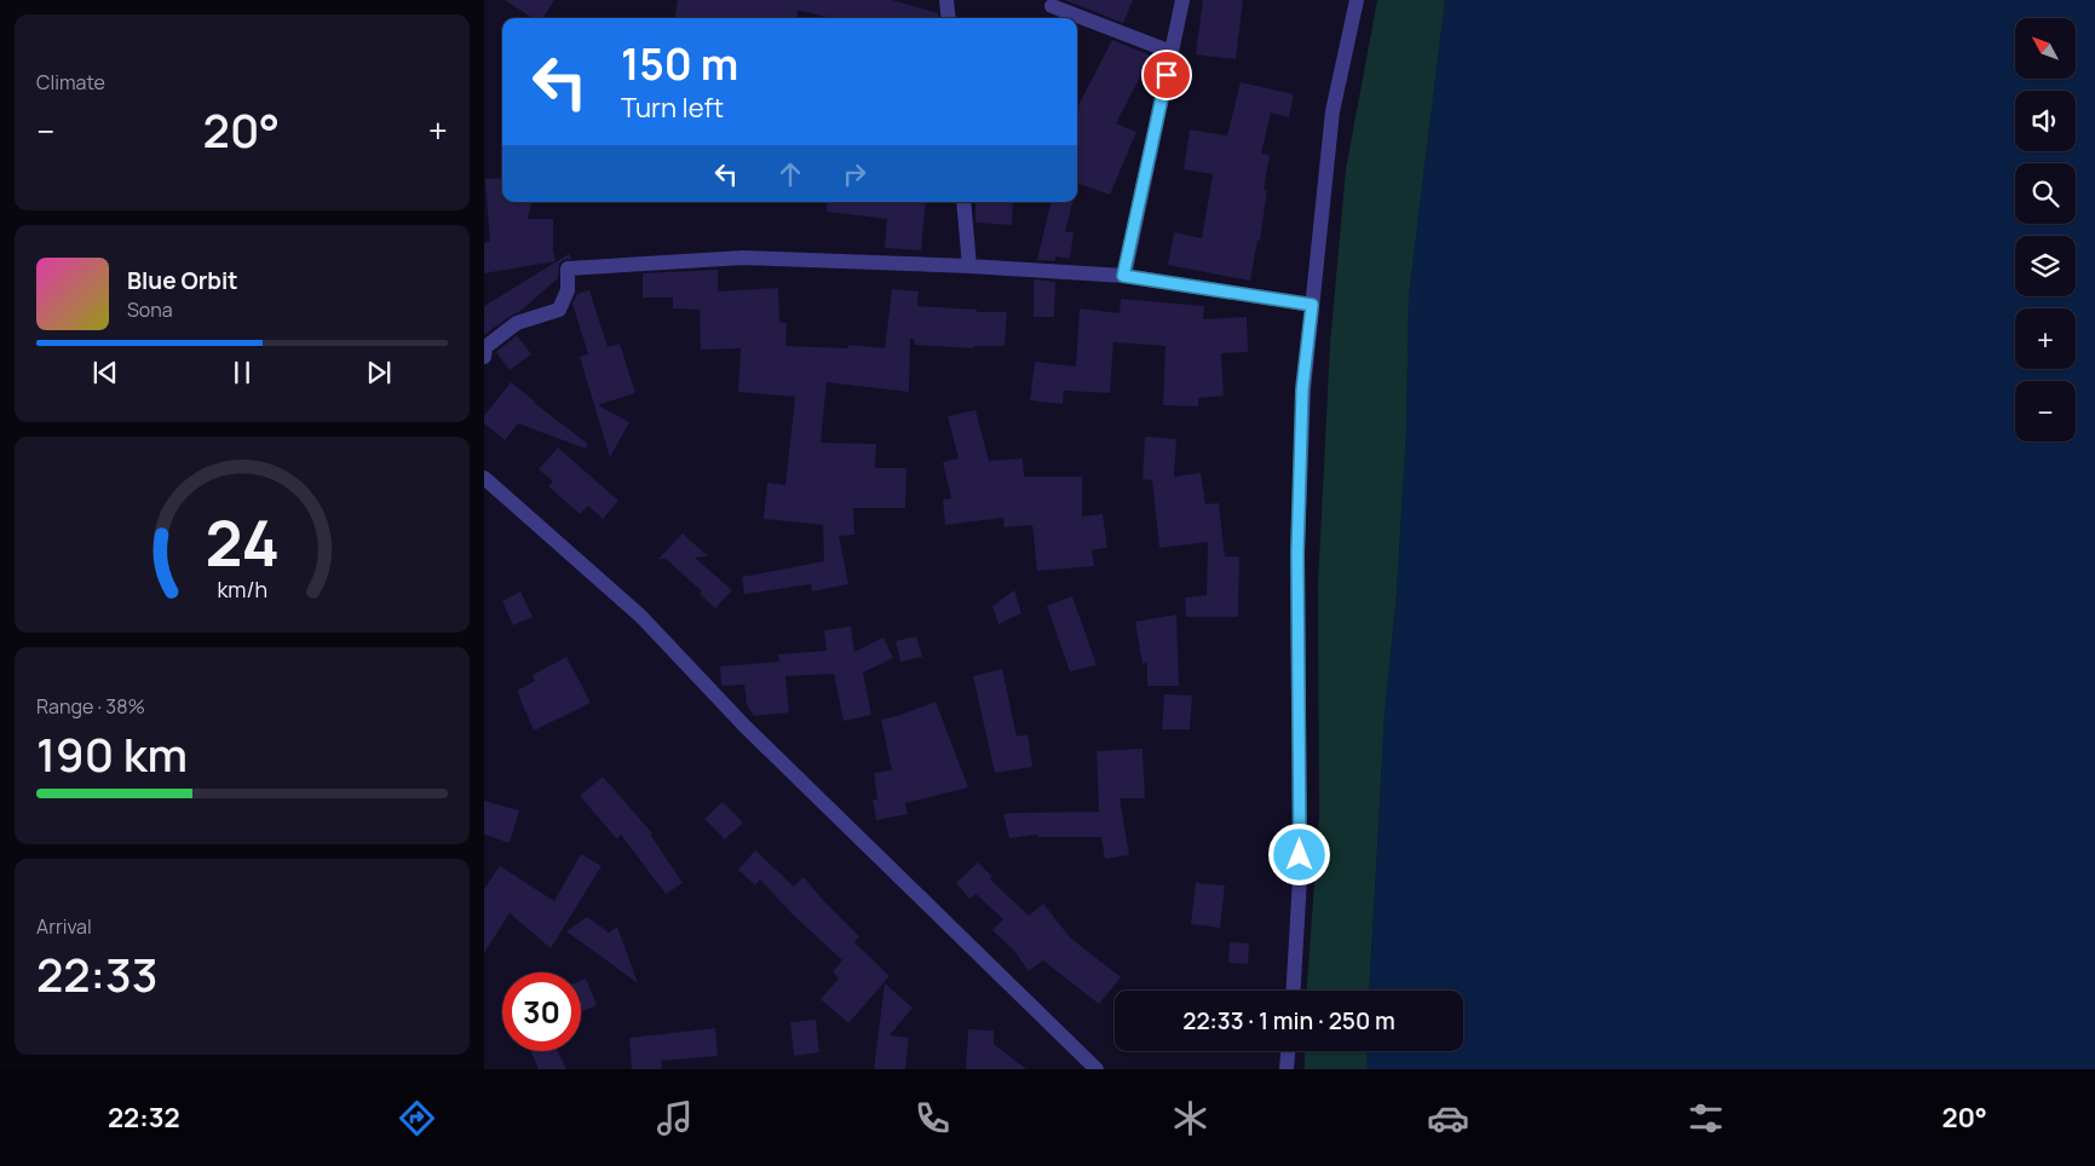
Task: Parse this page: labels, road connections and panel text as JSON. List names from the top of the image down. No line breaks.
{"north":"top left","page":{"tile":["Climate",["Range · 38%","190 km"],["Arrival","22:33"]],"map_buttons":["+","−"],"turn":["150 m","Turn left"],"heat":["−","20°","+"],"song":["Blue Orbit","Sona"],"limit":"30","trip":"22:33 · 1 min · 250 m","tabs":["22:32","20°"],"gauge":["24","km/h"]}}
